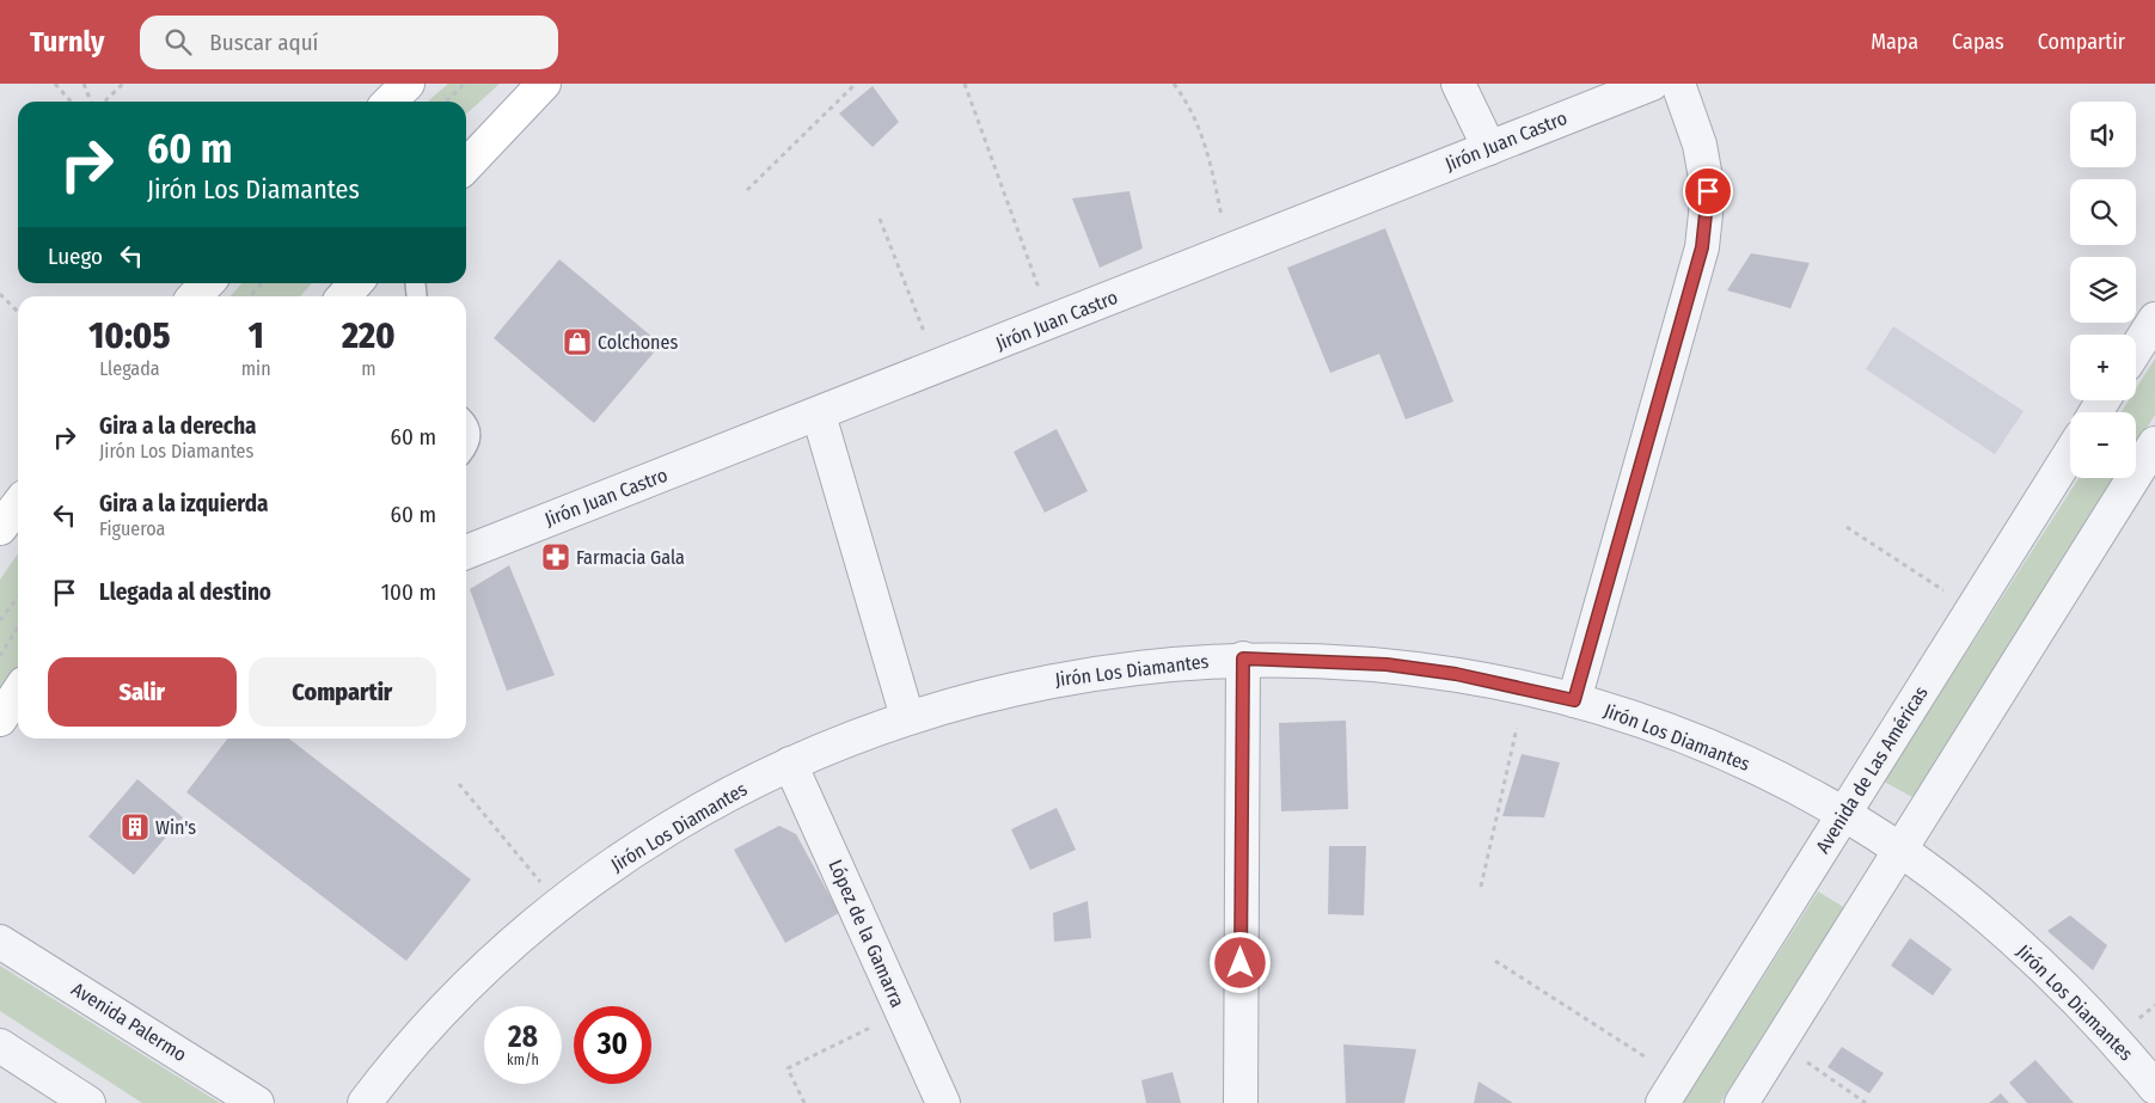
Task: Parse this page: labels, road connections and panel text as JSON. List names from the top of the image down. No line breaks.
{"streets":{"street":["Jirón Juan Castro","Jirón Los Diamantes","Avenida de Las Américas","López de la Gamarra","Avenida Palermo"]},"crossings":[["Jirón Los Diamantes","Avenida de Las Américas"],["Jirón Los Diamantes","López de la Gamarra"]],"places":{"shop":["Colchones"],"pharmacy":["Farmacia Gala"],"building":["Win's"]},"page":{"header":"Turnly","search":"Buscar aquí","nav":["Mapa","Capas","Compartir"],"map_buttons":["+","−"],"turn":["60 m","Jirón Los Diamantes"],"then":"Luego","eta":["10:05","Llegada","1","min","220","m"],"list":[{"name":"Gira a la derecha","note":"Jirón Los Diamantes","value":"60 m"},{"name":"Gira a la izquierda","note":"Figueroa","value":"60 m"},{"name":"Llegada al destino","value":"100 m"}],"buttons":["Salir","Compartir"],"speed":"28 km/h","limit":"30"}}
